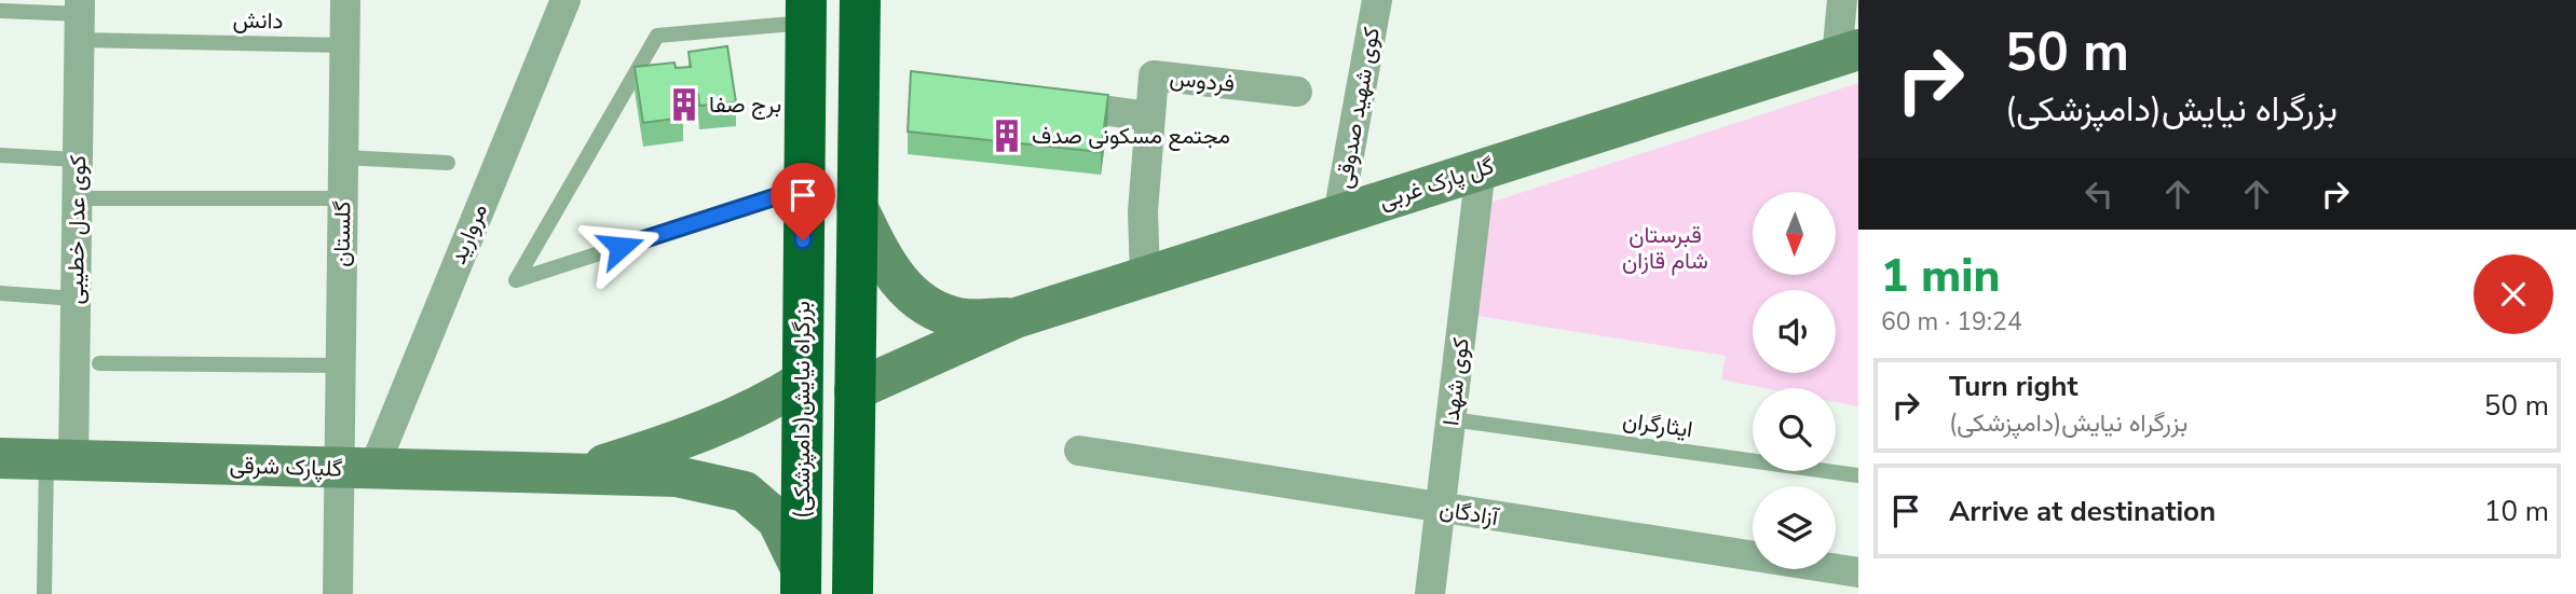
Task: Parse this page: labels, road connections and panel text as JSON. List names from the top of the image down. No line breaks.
{"streets":{"highway":["بزرگراه نیایش(دامپزشکی)"],"main road":["گل پارک غربی","گلپارک شرقی"],"street":["فردوس","کوی شهید صدوقی","کوی عدل خطیبی","گلستان","مروارید","کوی شهدا","آزادگان"],"lane":["دانش","ایثارگران"]},"crossings":[["دانش","کوی عدل خطیبی"],["دانش","گلستان"],["فردوس","گل پارک غربی"],["کوی شهید صدوقی","گل پارک غربی"],["گل پارک غربی","کوی شهدا"],["کوی عدل خطیبی","گلپارک شرقی"],["گلستان","مروارید"],["گلستان","گلپارک شرقی"],["مروارید","گلپارک شرقی"],["کوی شهدا","ایثارگران"],["کوی شهدا","آزادگان"],["بزرگراه نیایش(دامپزشکی)","گلپارک شرقی"]],"parks":["قبرستان شام قازان"],"places":{"building":["برج صفا","مجتمع مسکونی صدف"]},"north":"bottom","page":{"turn":["50 m","بزرگراه نیایش(دامپزشکی)"],"heading":["1 min","60 m · 19:24"],"list":[{"name":"Turn right","note":"بزرگراه نیایش(دامپزشکی)","value":"50 m"},{"name":"Arrive at destination","value":"10 m"}]}}
